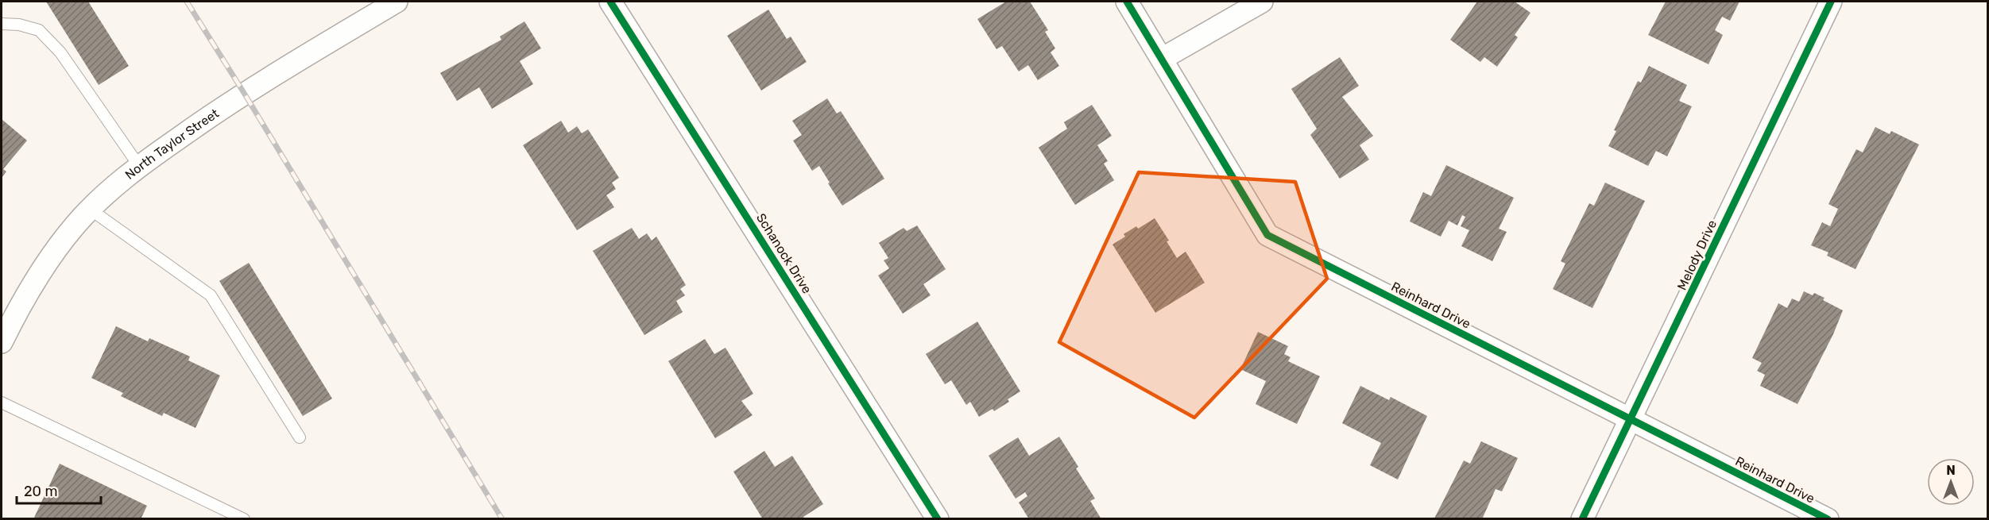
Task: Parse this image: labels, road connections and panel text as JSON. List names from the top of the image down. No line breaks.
{"streets":{"street":["North Taylor Street","Schanock Drive","Melody Drive","Reinhard Drive"]},"crossings":[["Melody Drive","Reinhard Drive"]],"scale_bar":"20 m","north":"top"}
